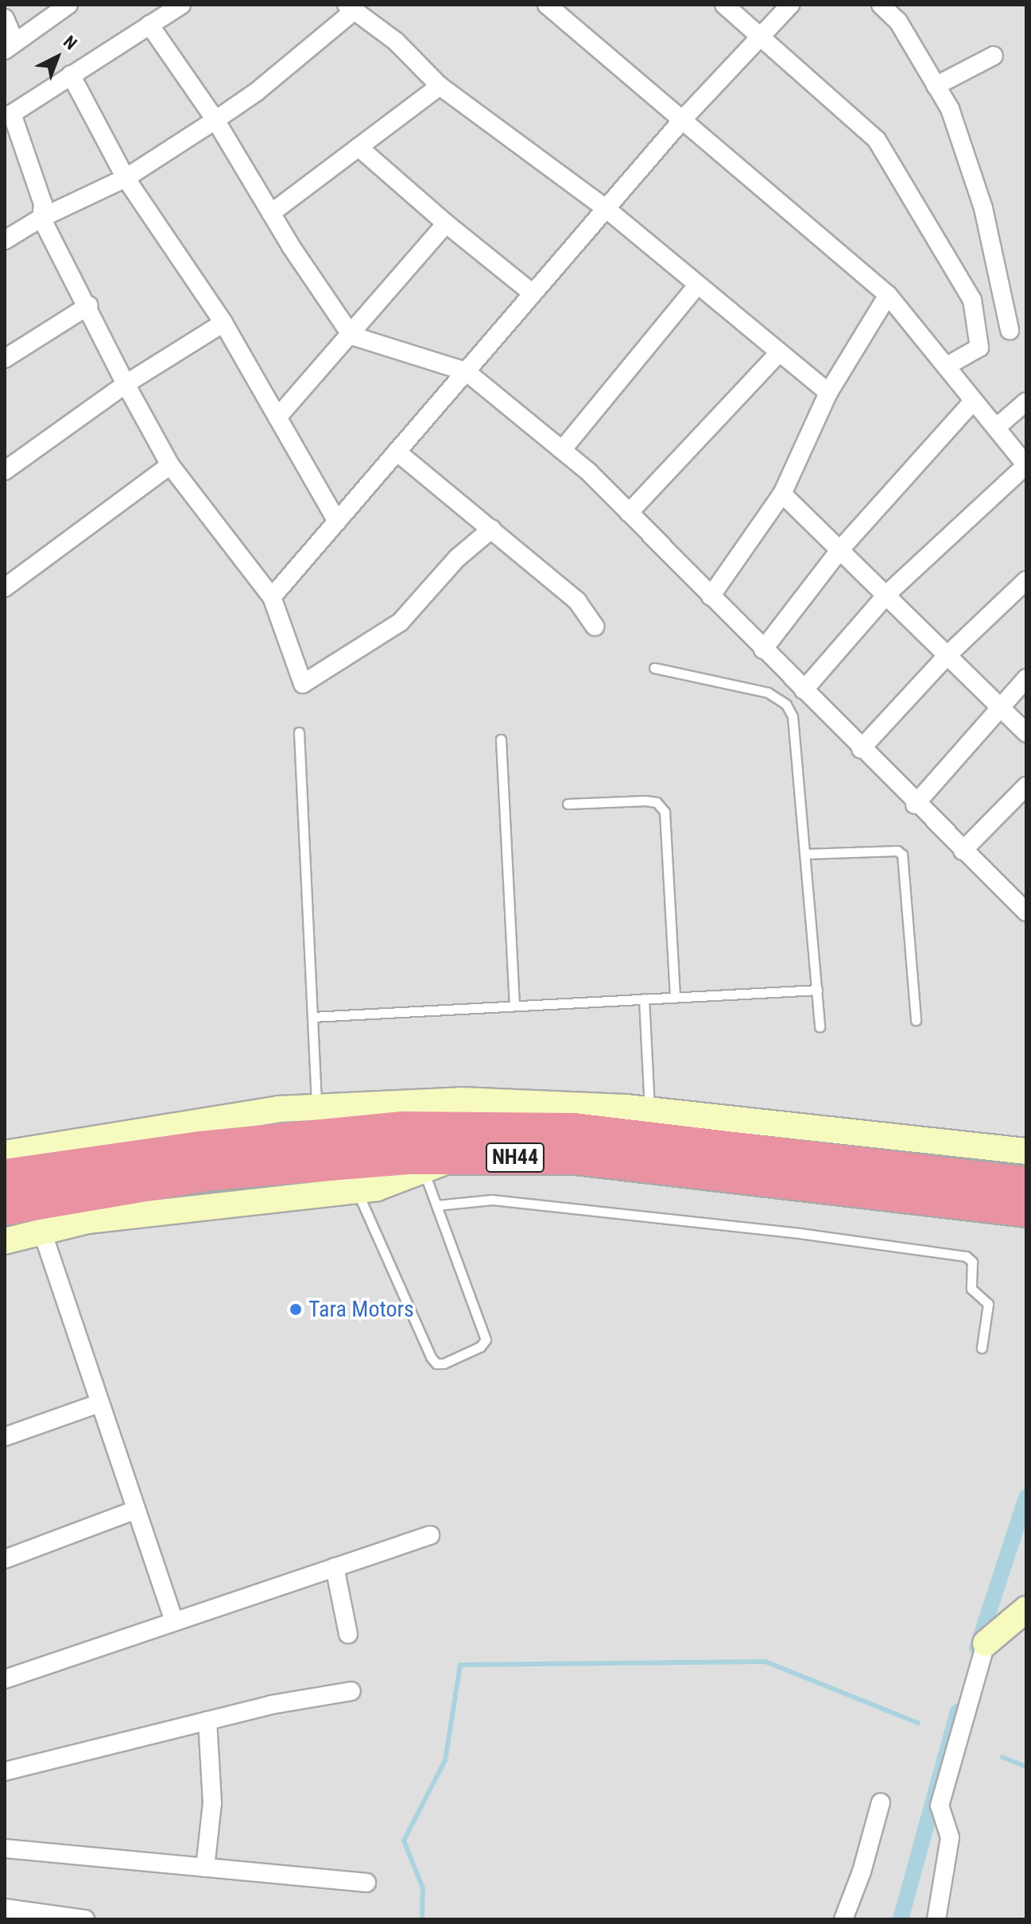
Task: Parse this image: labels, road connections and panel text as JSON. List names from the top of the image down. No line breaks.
{"streets":{"highway":["NH44"]},"places":["Tara Motors"],"north":"top right"}
